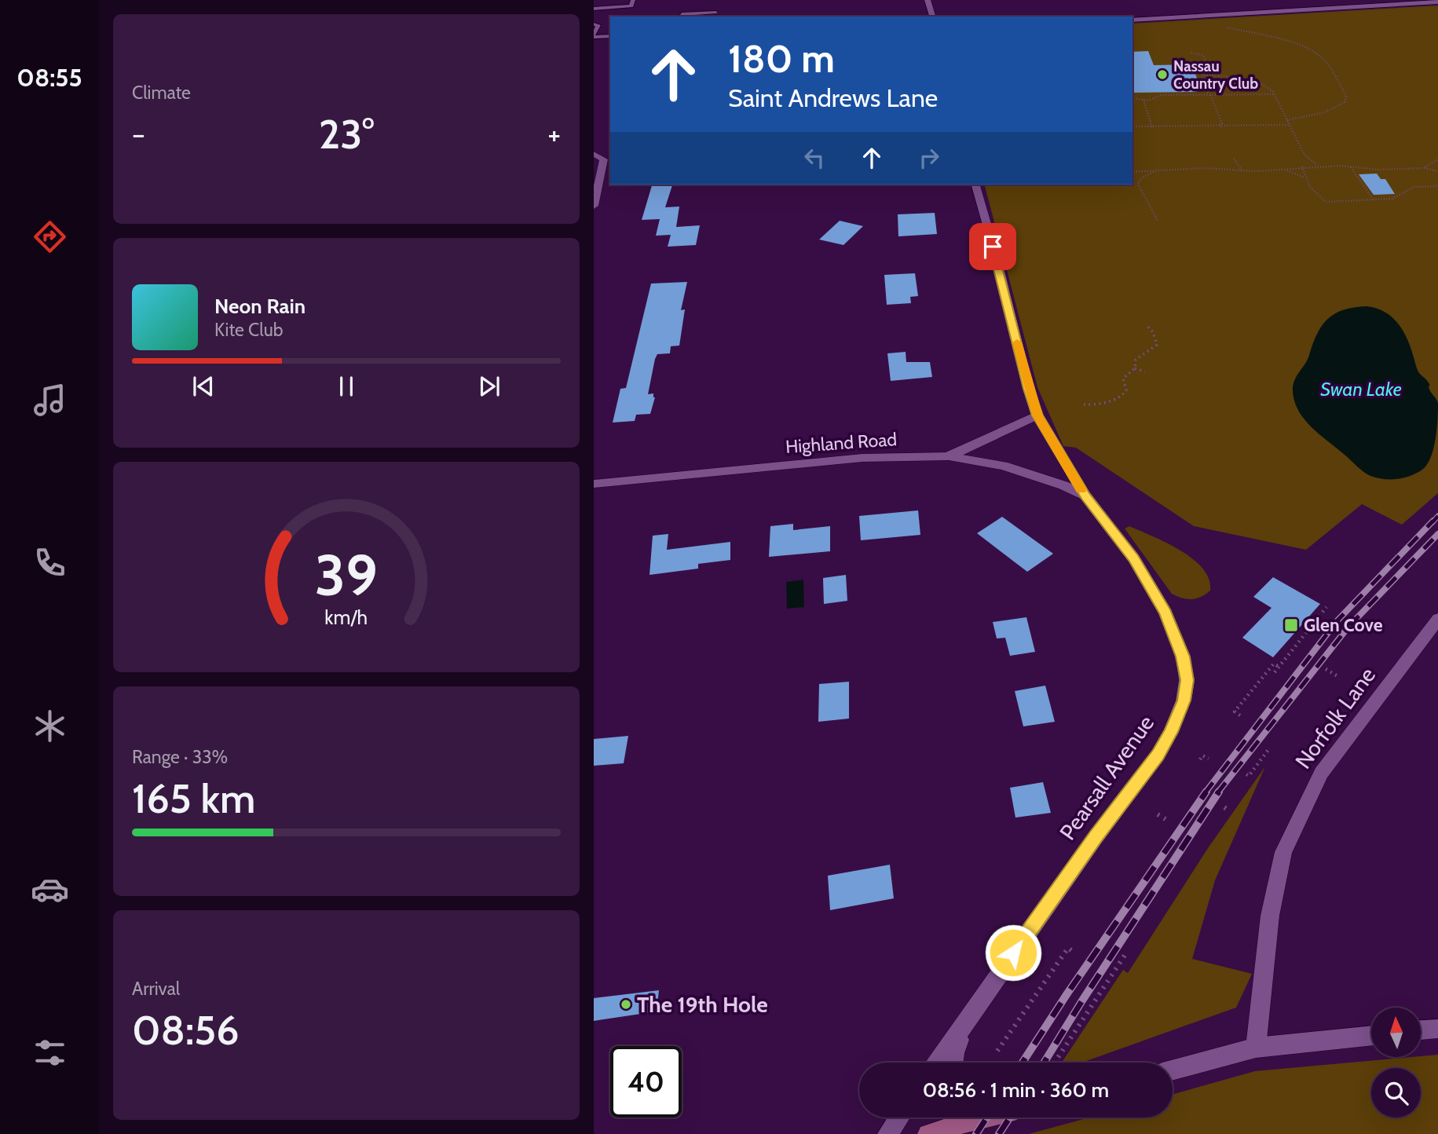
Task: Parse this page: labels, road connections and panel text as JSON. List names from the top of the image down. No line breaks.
{"streets":{"street":["Highland Road","Norfolk Lane","Pearsall Avenue"]},"crossings":[["Highland Road","Pearsall Avenue"]],"water":["Swan Lake"],"places":{"other":["Nassau Country Club","The 19th Hole"],"transit":["Glen Cove"]},"north":"top","page":{"tabs":"08:55","tile":["Climate",["Range · 33%","165 km"],["Arrival","08:56"]],"turn":["180 m","Saint Andrews Lane"],"heat":["−","23°","+"],"song":["Neon Rain","Kite Club"],"limit":"40","trip":"08:56 · 1 min · 360 m","gauge":["39","km/h"]}}
